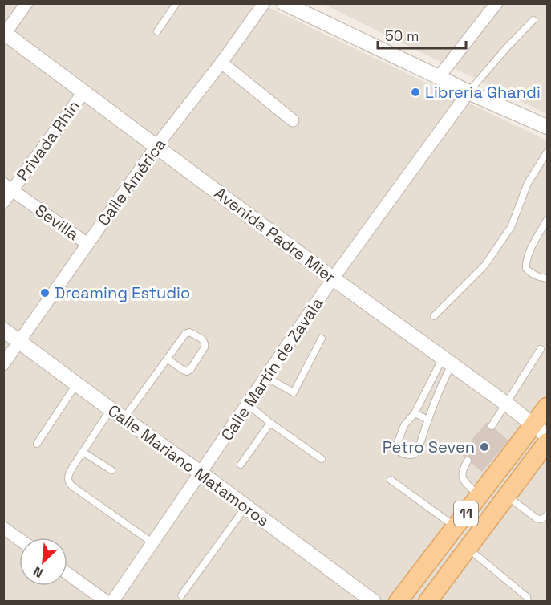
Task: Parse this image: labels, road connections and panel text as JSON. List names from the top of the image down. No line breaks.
{"streets":{"main road":["11"],"street":["Privada Rhin","Calle América","Sevilla","Avenida Padre Mier","Calle Martín de Zavala","Calle Mariano Matamoros"]},"crossings":[["Privada Rhin","Sevilla"],["Privada Rhin","Avenida Padre Mier"],["Calle América","Sevilla"],["Calle América","Avenida Padre Mier"],["Calle América","Calle Mariano Matamoros"],["Avenida Padre Mier","Calle Martín de Zavala"],["Avenida Padre Mier","11"],["Calle Martín de Zavala","Calle Mariano Matamoros"]],"places":["Libreria Ghandi","Dreaming Estudio","Petro Seven"],"scale_bar":"50 m","north":"bottom left"}
